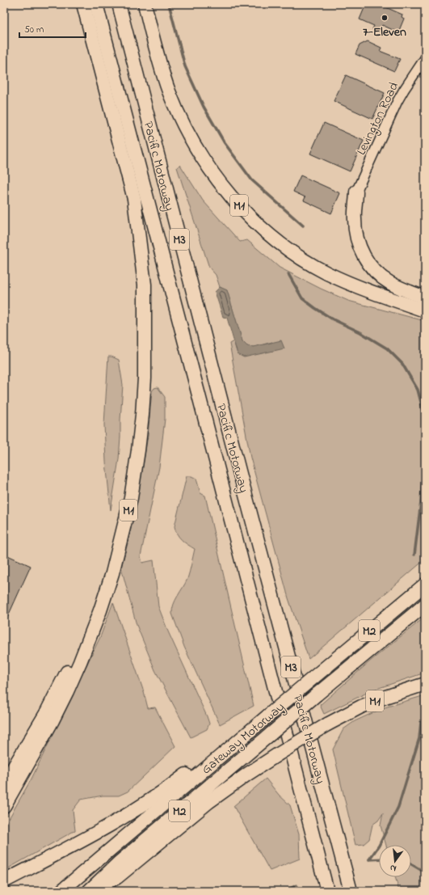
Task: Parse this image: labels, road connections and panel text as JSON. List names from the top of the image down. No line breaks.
{"streets":{"highway":["Pacific Motorway","M1","M3","M2","Gateway Motorway"],"street":["Levington Road"]},"crossings":[["M1","Gateway Motorway"]],"places":["7-Eleven"],"scale_bar":"50 m","north":"bottom"}
